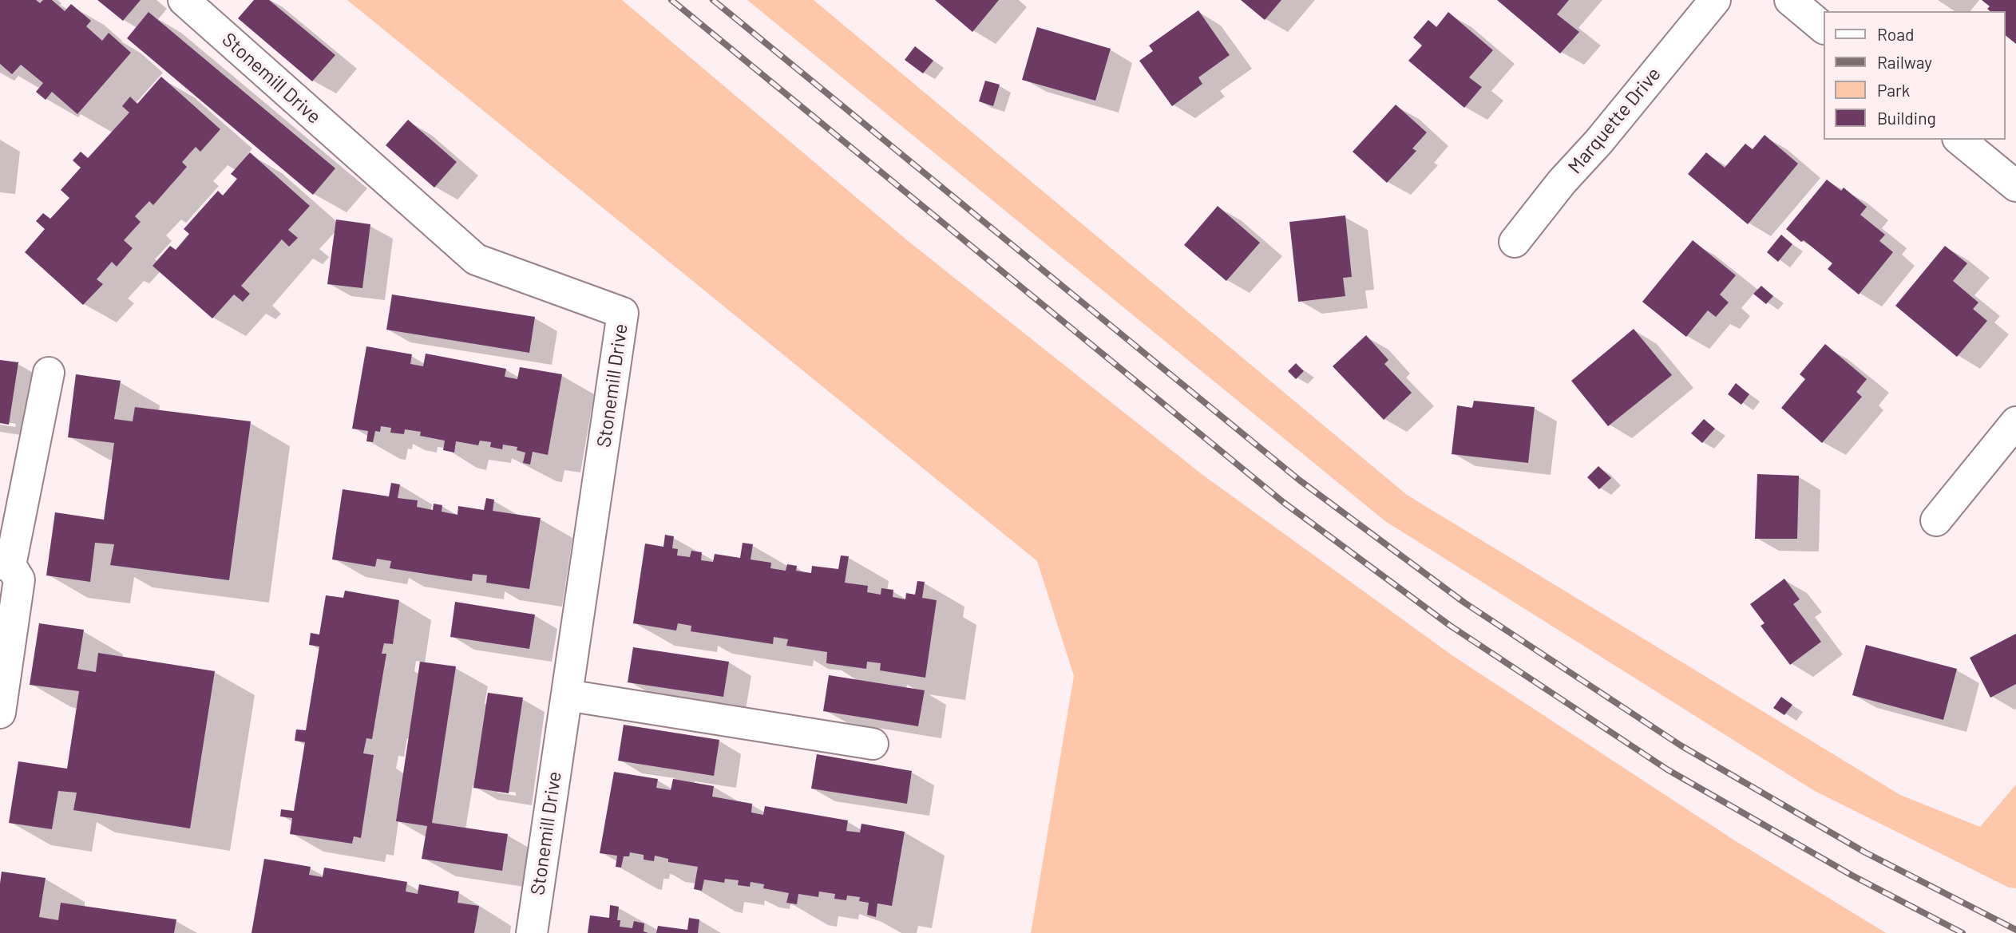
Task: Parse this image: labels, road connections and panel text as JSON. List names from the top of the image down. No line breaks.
{"streets":{"street":["Stonemill Drive","Marquette Drive"]},"legend":["Road","Railway","Park","Building"]}
